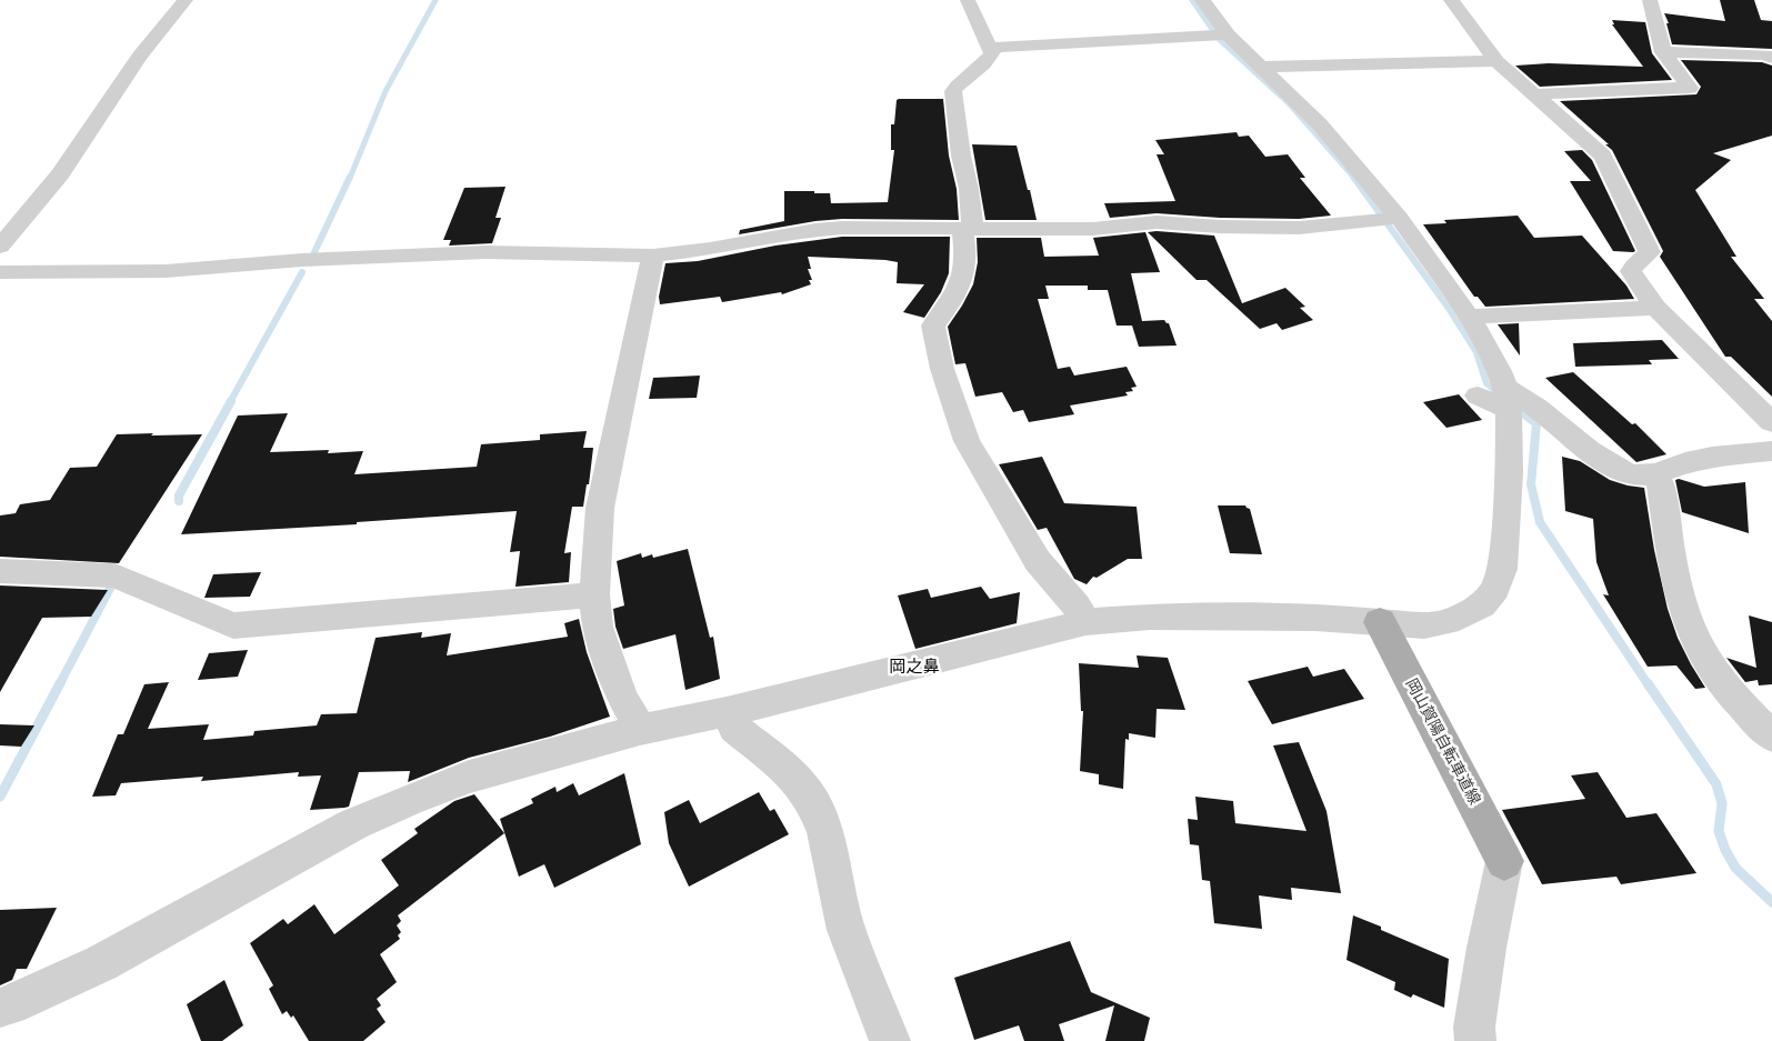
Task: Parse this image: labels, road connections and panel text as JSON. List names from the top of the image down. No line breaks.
{"streets":{"main road":["岡山賀陽自転車道線"]},"districts":["岡之鼻"]}
